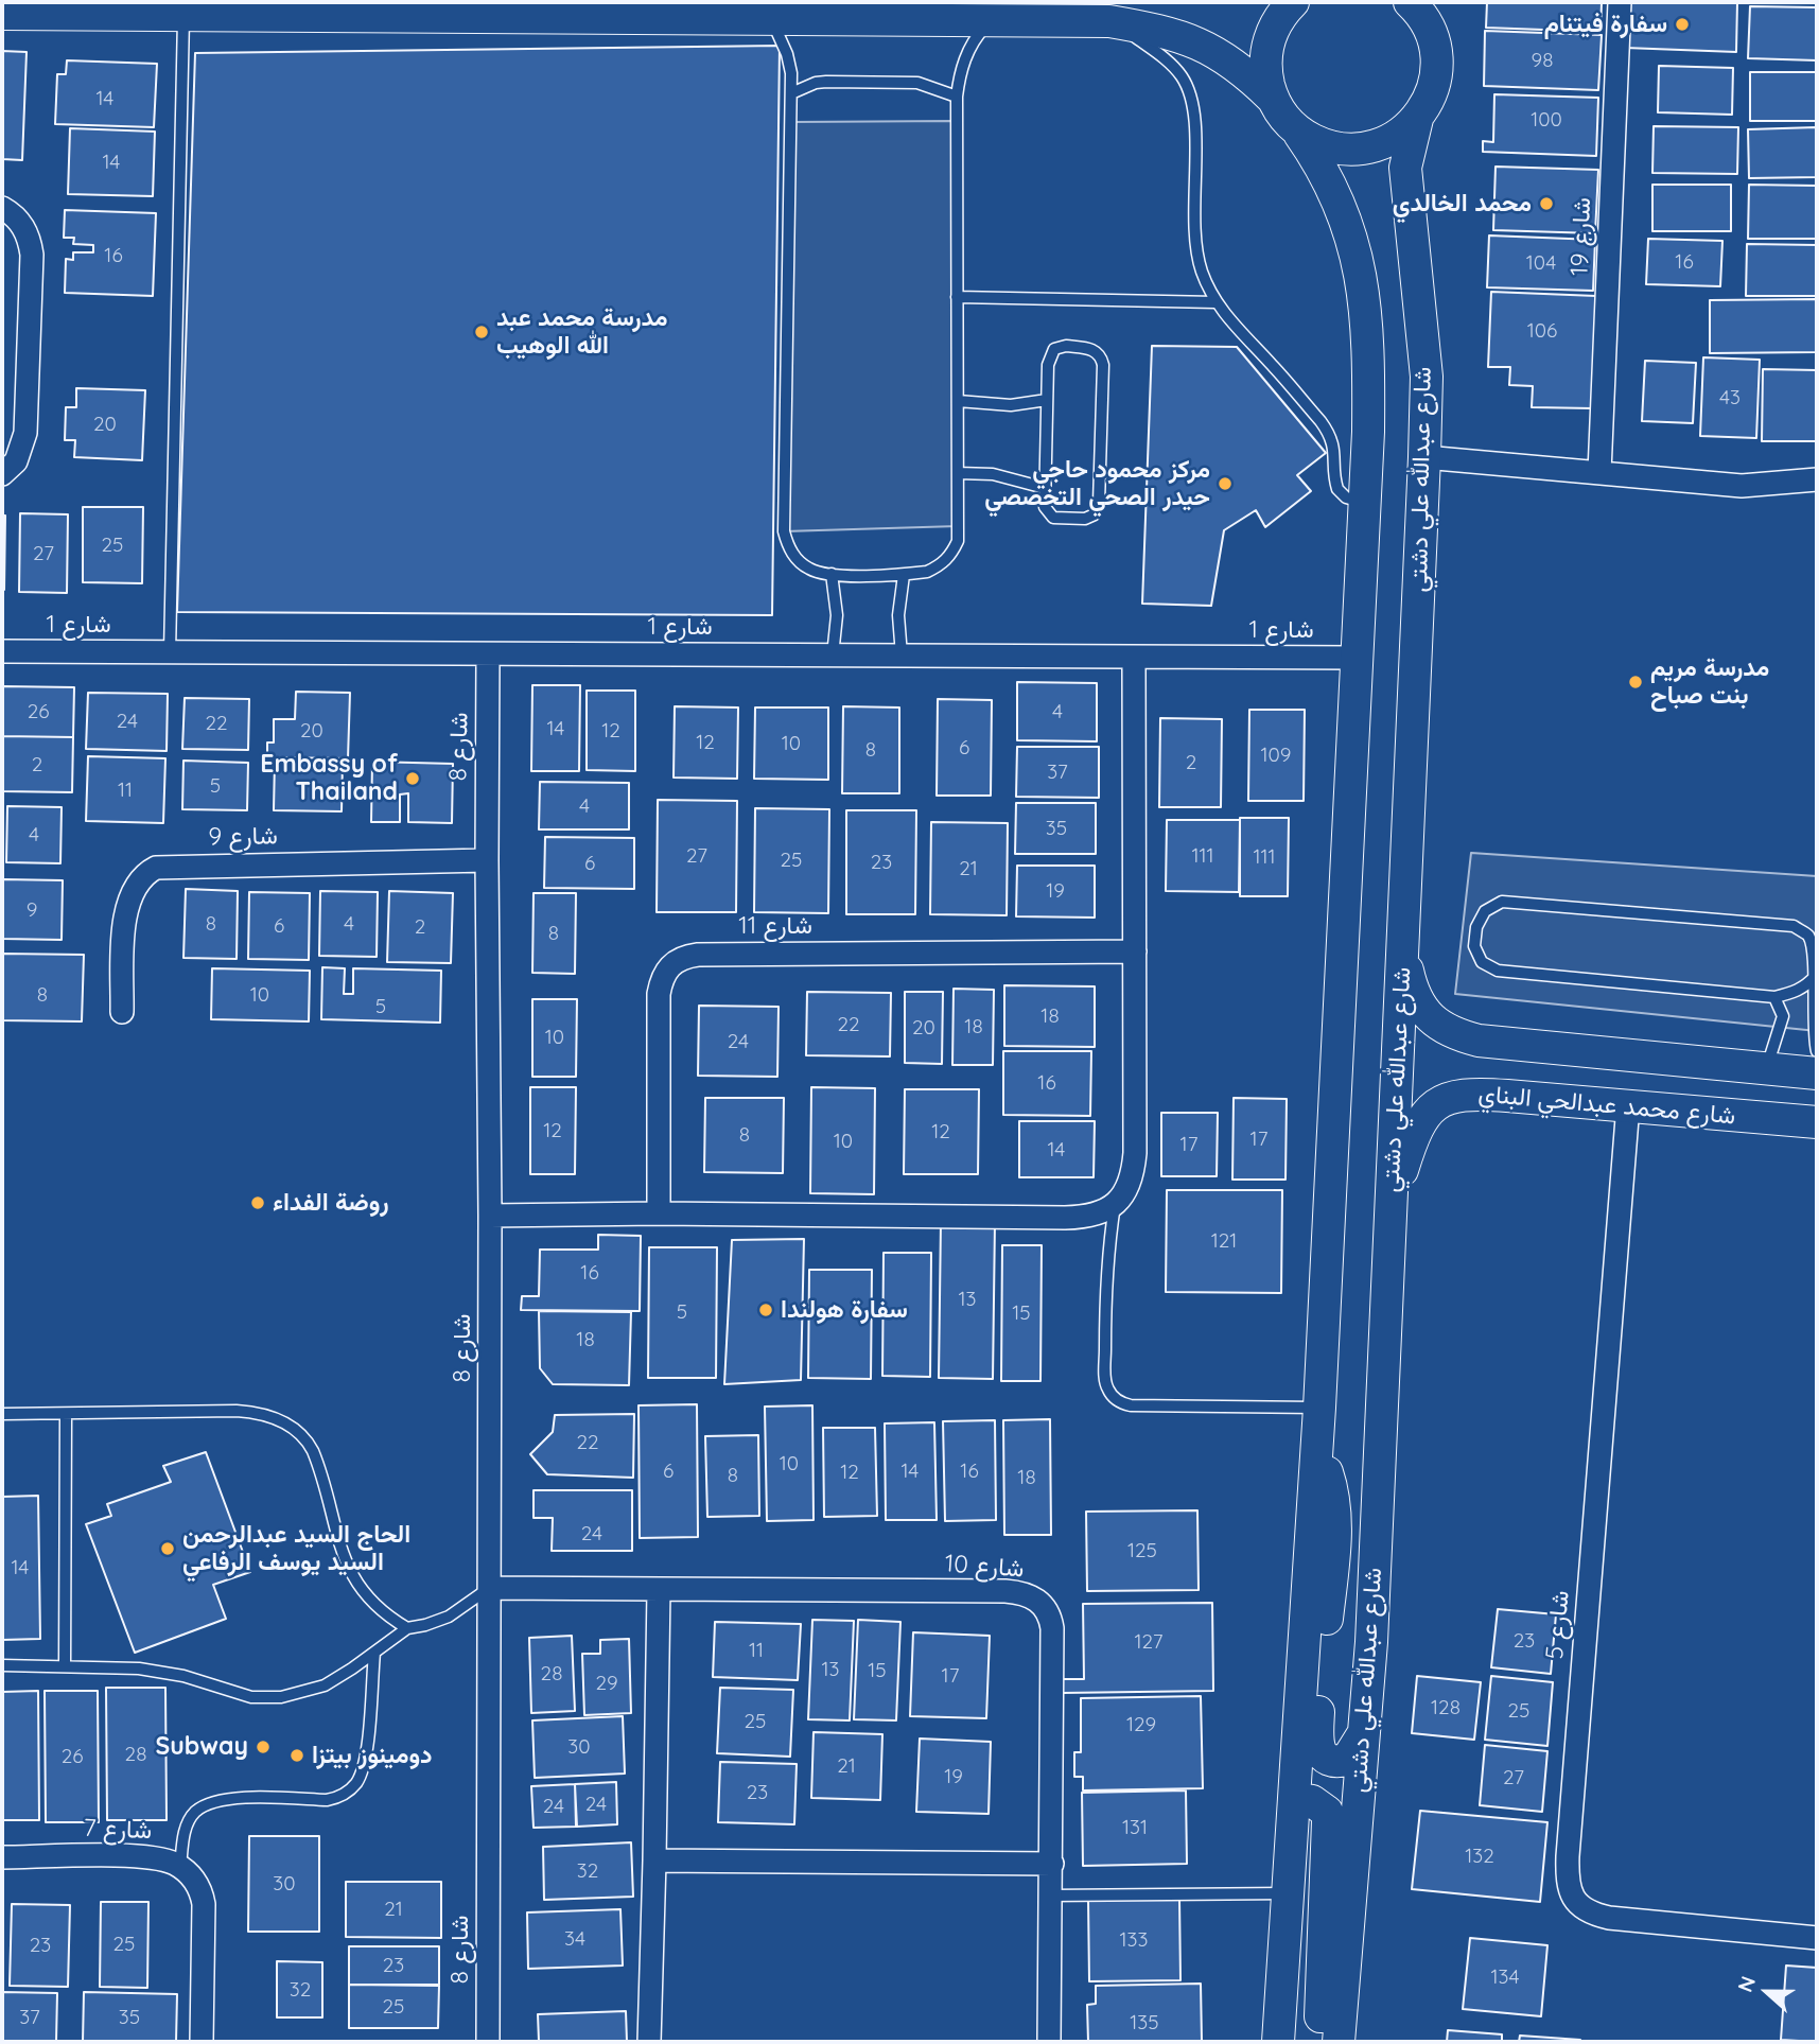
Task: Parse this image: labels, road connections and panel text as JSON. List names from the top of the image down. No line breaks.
{"streets":{"main road":["شارع عبدالله علي دشتي","شارع محمد عبدالحي البناي"],"street":["شارع 19","شارع 1","شارع 8","شارع 9","شارع 11","شارع 10","شارع 5","شارع 7"]},"crossings":[["شارع عبدالله علي دشتي","شارع محمد عبدالحي البناي"],["شارع 1","شارع 8"],["شارع 8","شارع 9"],["شارع 8","شارع 10"],["شارع محمد عبدالحي البناي","شارع 5"]],"places":["سفارة فيتنام","محمد الخالدي","مدرسة محمد عبد الله الوهيب","مركز محمود حاجي حيدر الصحي التخصصي","مدرسة مريم بنت صباح","Embassy of Thailand","روضة الفداء","سفارة هولندا","الحاج السيد عبدالرحمن السيد يوسف الرفاعي","Subway","دومينوز بيتزا"],"house_numbers":["98","14","100","14","16","16","104","106","43","20","25","27","26","4","24","22","14","20","12","12","10","6","8","109","2","2","37","5","11","4","35","4","27","111","111","25","23","6","21","19","9","8","4","6","2","8","8","10","5","18","22","18","20","10","24","16","12","12","8","17","10","17","14","121","16","13","5","15","18","22","10","6","14","16","12","8","18","24","125","14","23","127","11","13","15","28","17","29","128","25","25","129","30","28","26","21","19","27","23","24","24","131","132","32","30","21","34","133","25","23","23","134","32","25","37","35","135"],"north":"left"}
